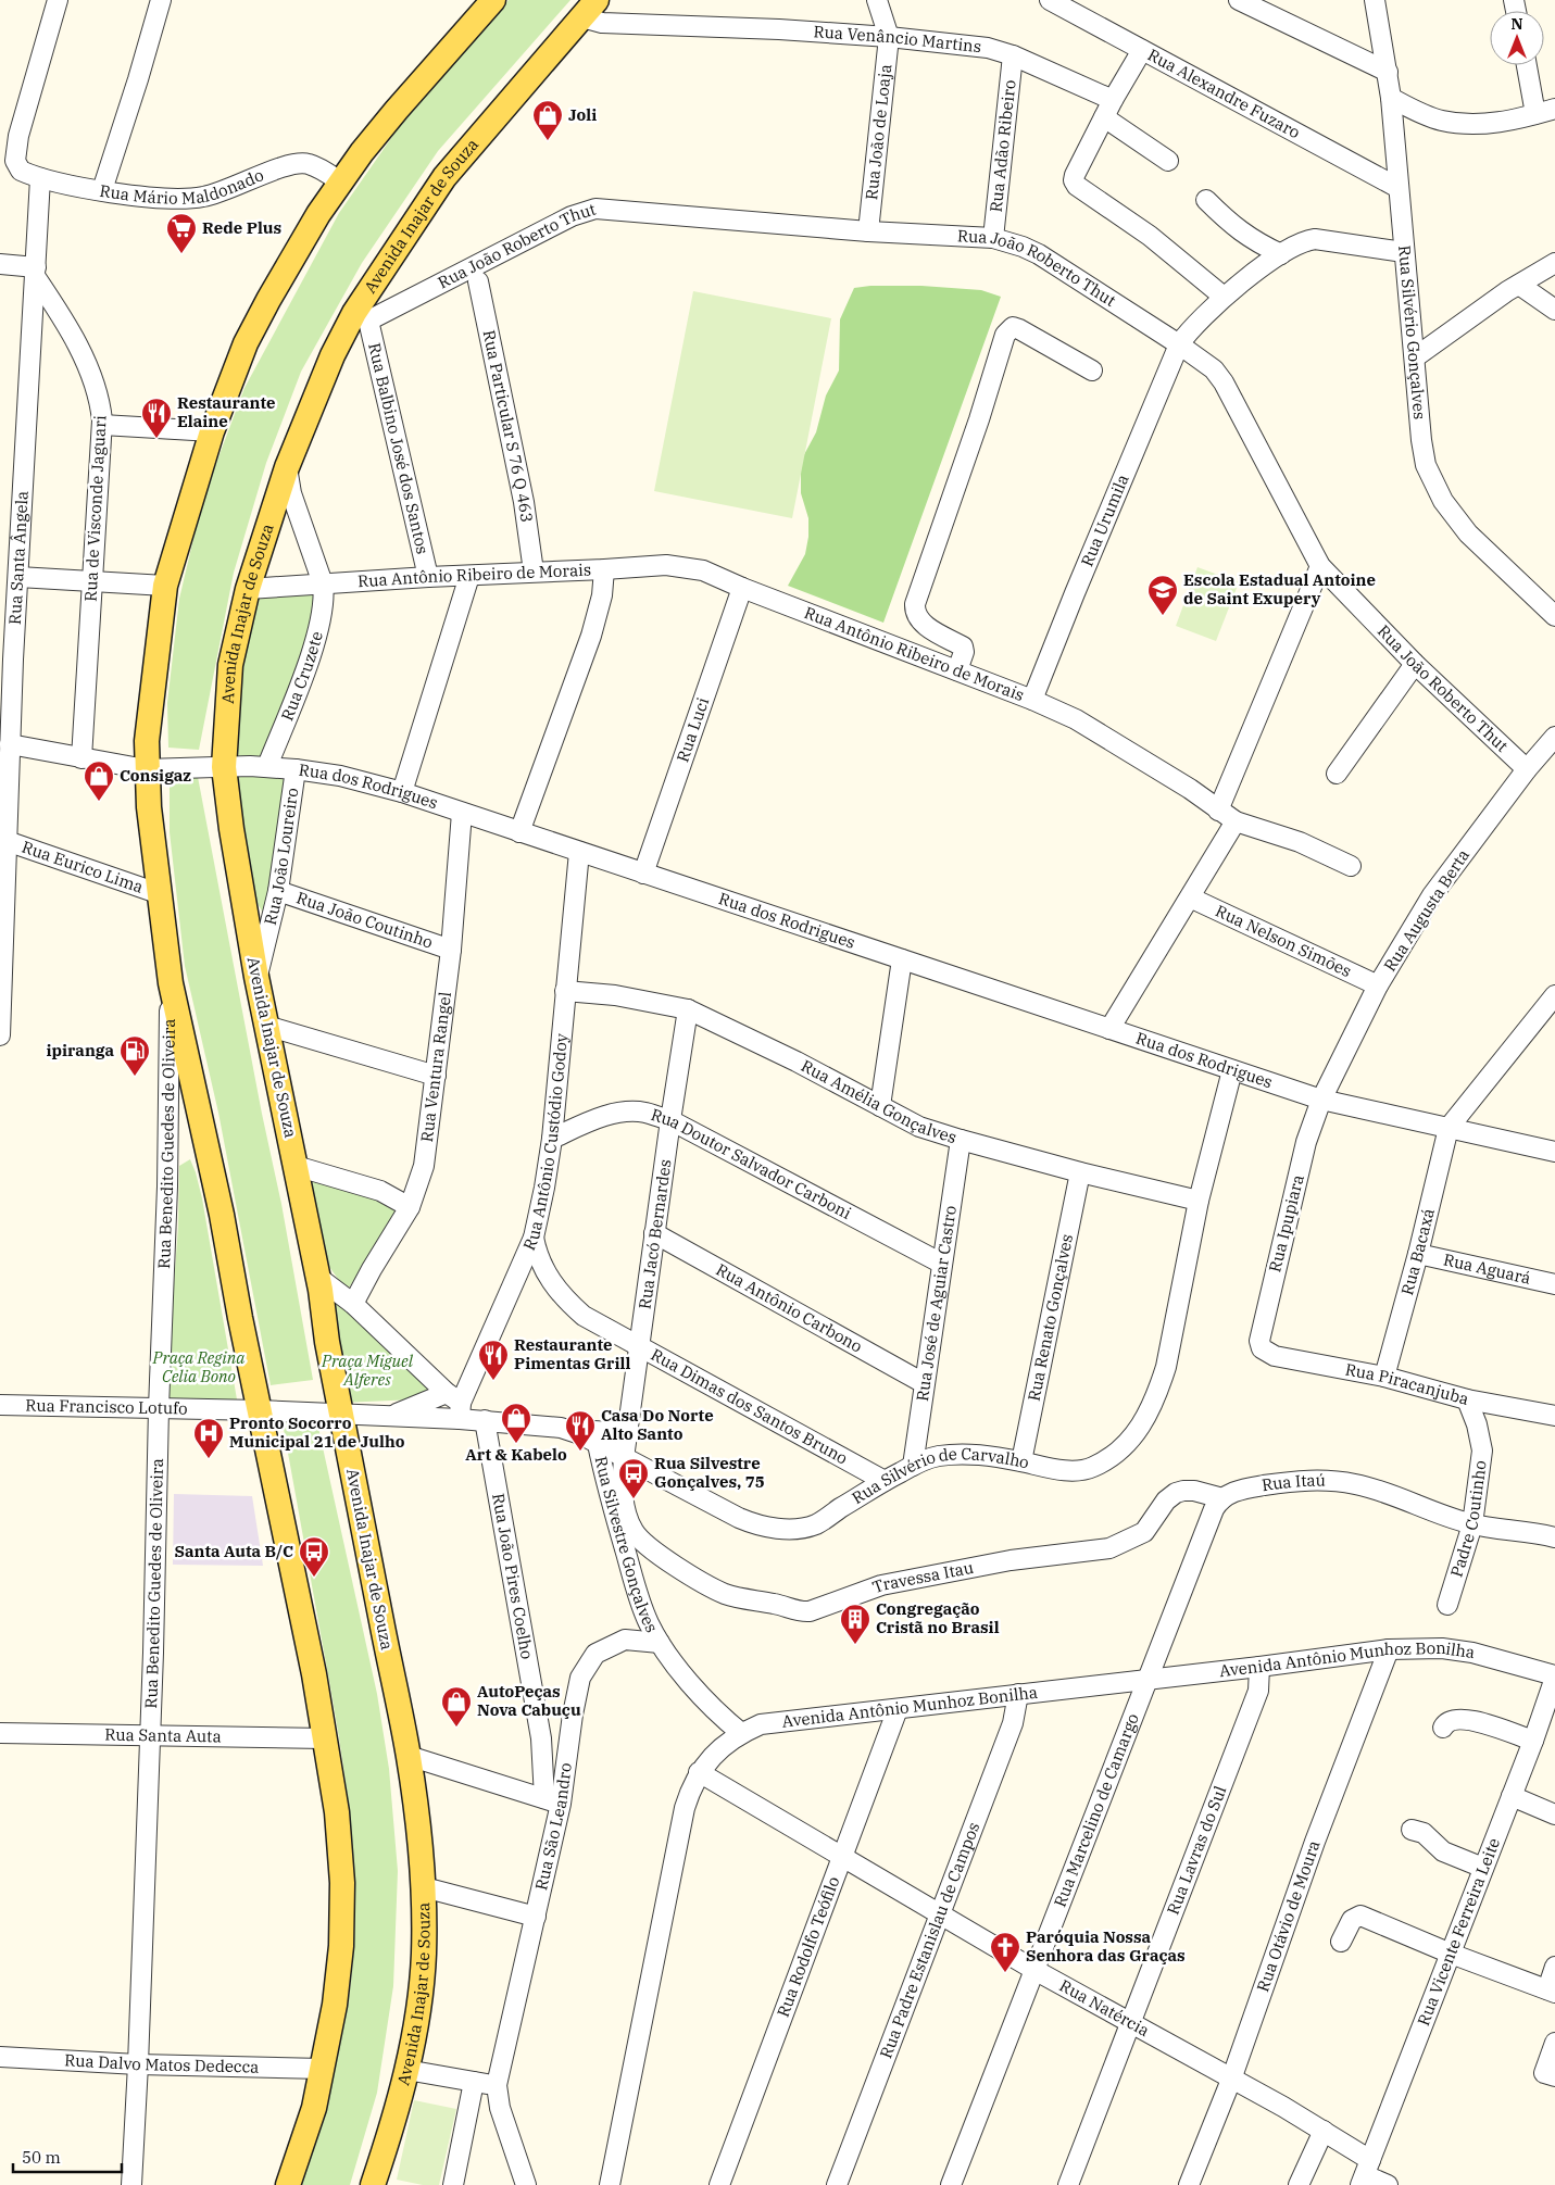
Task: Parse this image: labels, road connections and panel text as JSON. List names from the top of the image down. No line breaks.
{"streets":{"main road":["Avenida Inajar de Souza"],"street":["Rua Venâncio Martins","Rua Alexandre Fuzaro","Rua João de Loaja","Rua Adão Ribeiro","Rua Mário Maldonado","Rua João Roberto Thut","Rua Silvério Gonçalves","Rua Particular S 76 Q 463","Rua Balbino José dos Santos","Rua de Visconde Jaguari","Rua Urumila","Rua Santa Ângela","Rua Antônio Ribeiro de Morais","Rua Cruzete","Rua Luci","Rua dos Rodrigues","Rua João Loureiro","Rua Eurico Lima","Rua Augusta Berta","Rua João Coutinho","Rua Nelson Simões","Rua Ventura Rangel","Rua Amélia Gonçalves","Rua Antônio Custódio Godoy","Rua Benedito Guedes de Oliveira","Rua Doutor Salvador Carboni","Rua Ipupiara","Rua Jacó Bernardes","Rua Bacaxá","Rua Aguará","Rua José de Aguiar Castro","Rua Antônio Carbono","Rua Renato Gonçalves","Rua Piracanjuba","Rua Francisco Lotufo","Rua Dimas dos Santos Bruno","Rua Itaú","Rua Silvério de Carvalho","Padre Coutinho","Rua Silvestre Gonçalves","Rua João Pires Coelho","Travessa Itau","Avenida Antônio Munhoz Bonilha","Rua Santa Auta","Rua Marcelino de Camargo","Rua São Leandro","Rua Lavras do Sul","Rua Otávio de Moura","Rua Vicente Ferreira Leite","Rua Padre Estanislau de Campos","Rua Rodolfo Teófilo","Rua Natércia","Rua Dalvo Matos Dedecca"]},"crossings":[["Rua Venâncio Martins","Rua João de Loaja"],["Rua Venâncio Martins","Rua Adão Ribeiro"],["Rua Venâncio Martins","Avenida Inajar de Souza"],["Rua Alexandre Fuzaro","Rua Silvério Gonçalves"],["Rua João de Loaja","Rua João Roberto Thut"],["Rua Adão Ribeiro","Rua João Roberto Thut"],["Rua Mário Maldonado","Rua Santa Ângela"],["Avenida Inajar de Souza","Rua João Roberto Thut"],["Avenida Inajar de Souza","Rua Balbino José dos Santos"],["Avenida Inajar de Souza","Rua Antônio Ribeiro de Morais"],["Avenida Inajar de Souza","Rua dos Rodrigues"],["Avenida Inajar de Souza","Rua João Loureiro"],["Avenida Inajar de Souza","Rua Francisco Lotufo"],["Avenida Inajar de Souza","Rua Silvério de Carvalho"],["Rua João Roberto Thut","Rua Balbino José dos Santos"],["Rua João Roberto Thut","Rua Urumila"],["Rua João Roberto Thut","Rua Augusta Berta"],["Rua Silvério Gonçalves","Rua Urumila"],["Rua Particular S 76 Q 463","Rua Antônio Ribeiro de Morais"],["Rua Balbino José dos Santos","Rua Antônio Ribeiro de Morais"],["Rua de Visconde Jaguari","Rua Santa Ângela"],["Rua de Visconde Jaguari","Rua dos Rodrigues"],["Rua Urumila","Rua Antônio Ribeiro de Morais"],["Rua Santa Ângela","Rua dos Rodrigues"],["Rua Santa Ângela","Rua Eurico Lima"],["Rua Antônio Ribeiro de Morais","Rua Cruzete"],["Rua Antônio Ribeiro de Morais","Rua Luci"],["Rua Cruzete","Rua dos Rodrigues"],["Rua Luci","Rua dos Rodrigues"],["Rua dos Rodrigues","Rua João Loureiro"],["Rua dos Rodrigues","Rua Augusta Berta"],["Rua dos Rodrigues","Rua Ventura Rangel"],["Rua dos Rodrigues","Rua Antônio Custódio Godoy"],["Rua dos Rodrigues","Rua Ipupiara"],["Rua dos Rodrigues","Rua Bacaxá"],["Rua dos Rodrigues","Rua Silvério de Carvalho"],["Rua João Loureiro","Rua João Coutinho"],["Rua Augusta Berta","Rua Nelson Simões"],["Rua Augusta Berta","Rua Ipupiara"],["Rua João Coutinho","Rua Ventura Rangel"],["Rua Amélia Gonçalves","Rua Antônio Custódio Godoy"],["Rua Amélia Gonçalves","Rua Jacó Bernardes"],["Rua Amélia Gonçalves","Rua José de Aguiar Castro"],["Rua Amélia Gonçalves","Rua Renato Gonçalves"],["Rua Amélia Gonçalves","Rua Silvério de Carvalho"],["Rua Antônio Custódio Godoy","Rua Doutor Salvador Carboni"],["Rua Antônio Custódio Godoy","Rua Dimas dos Santos Bruno"],["Rua Antônio Custódio Godoy","Rua Silvério de Carvalho"],["Rua Benedito Guedes de Oliveira","Rua Francisco Lotufo"],["Rua Benedito Guedes de Oliveira","Rua Santa Auta"],["Rua Benedito Guedes de Oliveira","Rua Dalvo Matos Dedecca"],["Rua Doutor Salvador Carboni","Rua Jacó Bernardes"],["Rua Doutor Salvador Carboni","Rua José de Aguiar Castro"],["Rua Ipupiara","Rua Piracanjuba"],["Rua Jacó Bernardes","Rua Antônio Carbono"],["Rua Jacó Bernardes","Rua Dimas dos Santos Bruno"],["Rua Jacó Bernardes","Rua Silvério de Carvalho"],["Rua Jacó Bernardes","Travessa Itau"],["Rua Bacaxá","Rua Aguará"],["Rua Bacaxá","Rua Piracanjuba"],["Rua José de Aguiar Castro","Rua Antônio Carbono"],["Rua José de Aguiar Castro","Rua Silvério de Carvalho"],["Rua Renato Gonçalves","Rua Silvério de Carvalho"],["Rua Piracanjuba","Padre Coutinho"],["Rua Francisco Lotufo","Rua Silvério de Carvalho"],["Rua Dimas dos Santos Bruno","Rua Silvério de Carvalho"],["Rua Itaú","Padre Coutinho"],["Rua Itaú","Travessa Itau"],["Rua Silvério de Carvalho","Rua Silvestre Gonçalves"],["Rua Silvério de Carvalho","Rua João Pires Coelho"],["Rua Silvério de Carvalho","Travessa Itau"],["Rua Silvestre Gonçalves","Rua São Leandro"],["Rua João Pires Coelho","Rua São Leandro"],["Avenida Antônio Munhoz Bonilha","Rua Marcelino de Camargo"],["Avenida Antônio Munhoz Bonilha","Rua Lavras do Sul"],["Avenida Antônio Munhoz Bonilha","Rua Otávio de Moura"],["Avenida Antônio Munhoz Bonilha","Rua Vicente Ferreira Leite"],["Avenida Antônio Munhoz Bonilha","Rua Padre Estanislau de Campos"],["Avenida Antônio Munhoz Bonilha","Rua Rodolfo Teófilo"],["Avenida Antônio Munhoz Bonilha","Rua Natércia"],["Rua Marcelino de Camargo","Rua Natércia"],["Rua Lavras do Sul","Rua Natércia"],["Rua Otávio de Moura","Rua Natércia"],["Rua Vicente Ferreira Leite","Rua Natércia"],["Rua Padre Estanislau de Campos","Rua Natércia"],["Rua Rodolfo Teófilo","Rua Natércia"]],"parks":["Praça Regina Celia Bono","Praça Miguel Alferes"],"places":{"shop":["Joli","Consigaz","Art & Kabelo","AutoPeças Nova Cabuçu"],"supermarket":["Rede Plus"],"restaurant":["Restaurante Elaine","Restaurante Pimentas Grill","Casa Do Norte Alto Santo"],"school or university":["Escola Estadual Antoine de Saint Exupery"],"fuel station":["ipiranga"],"hospital":["Pronto Socorro Municipal 21 de Julho"],"bus stop":["Rua Silvestre Gonçalves, 75","Santa Auta B/C"],"building":["Congregação Cristã no Brasil"],"church":["Paróquia Nossa Senhora das Graças"]},"scale_bar":"50 m","north":"top"}
